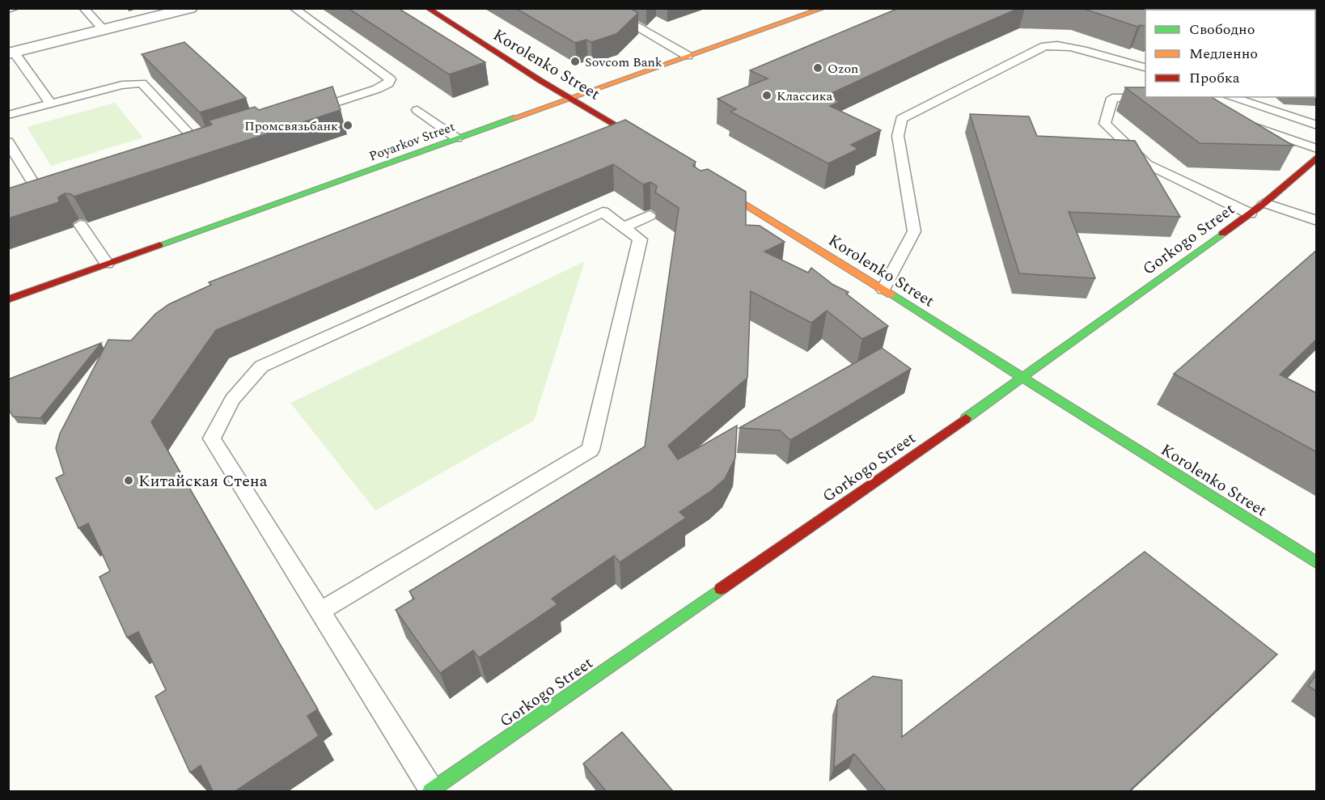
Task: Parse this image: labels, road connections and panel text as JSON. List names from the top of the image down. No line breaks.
{"streets":{"street":["Korolenko Street","Poyarkov Street","Gorkogo Street"]},"crossings":[["Korolenko Street","Poyarkov Street"],["Korolenko Street","Gorkogo Street"]],"places":["Sovcom Bank","Ozon","Классика","Промсвязьбанк","Китайская Стена"],"legend":["Свободно","Медленно","Пробка"]}
